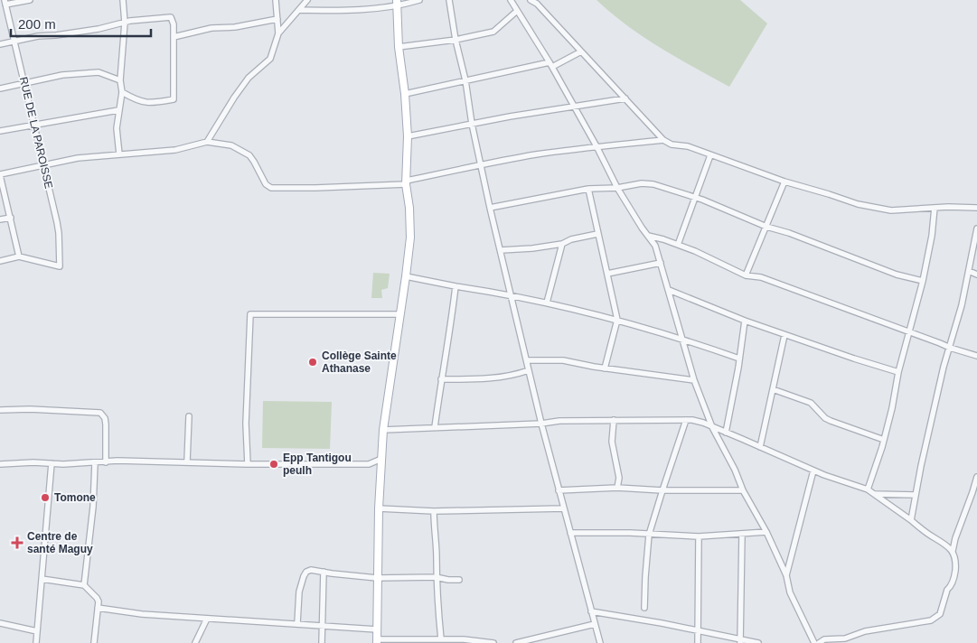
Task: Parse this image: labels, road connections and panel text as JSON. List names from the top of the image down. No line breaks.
{"streets":{"street":["RUE DE LA PAROISSE"]},"places":{"other":["Collège Sainte Athanase","Epp Tantigou peulh","Tomone"],"health":["Centre de santé Maguy"]},"scale_bar":"200 m"}
